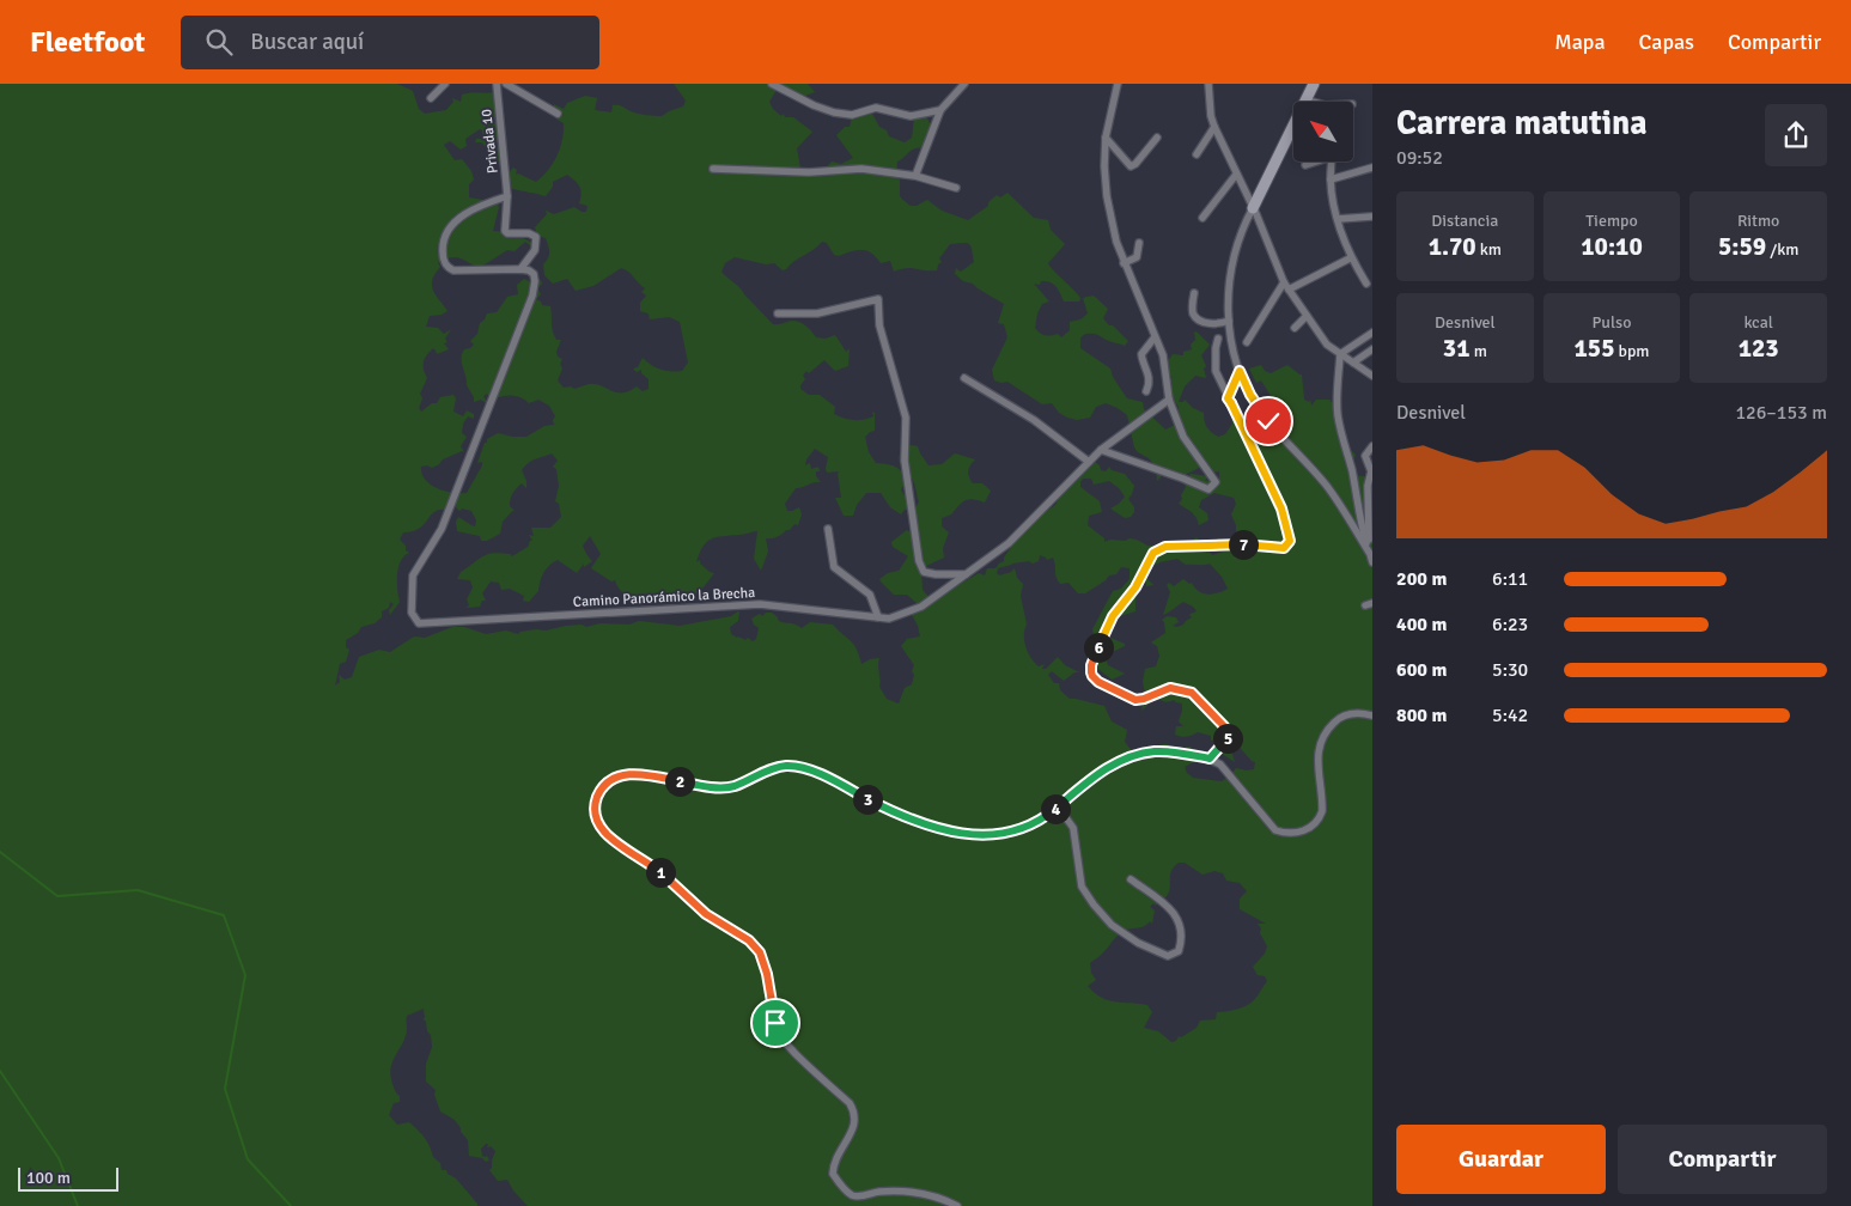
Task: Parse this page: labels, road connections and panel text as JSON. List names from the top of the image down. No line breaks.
{"streets":{"street":["Privada 10","Camino Panorámico la Brecha"]},"crossings":[["Privada 10","Camino Panorámico la Brecha"]],"scale_bar":"100 m","north":"top left","page":{"header":"Fleetfoot","search":"Buscar aquí","nav":["Mapa","Capas","Compartir"],"heading":["Carrera matutina","09:52"],"stats":[["Distancia","1.70 km"],["Tiempo","10:10"],["Ritmo","5:59 /km"],["Desnivel","31 m"],["Pulso","155 bpm"],["kcal","123"]],"chart":["Desnivel","126–153 m"],"pins":["7","6","5","2","3","4","1"],"list":[{"name":"200 m","note":"6:11"},{"name":"400 m","note":"6:23"},{"name":"600 m","note":"5:30"},{"name":"800 m","note":"5:42"}],"buttons":["Guardar","Compartir"],"scale":"100 m"}}
